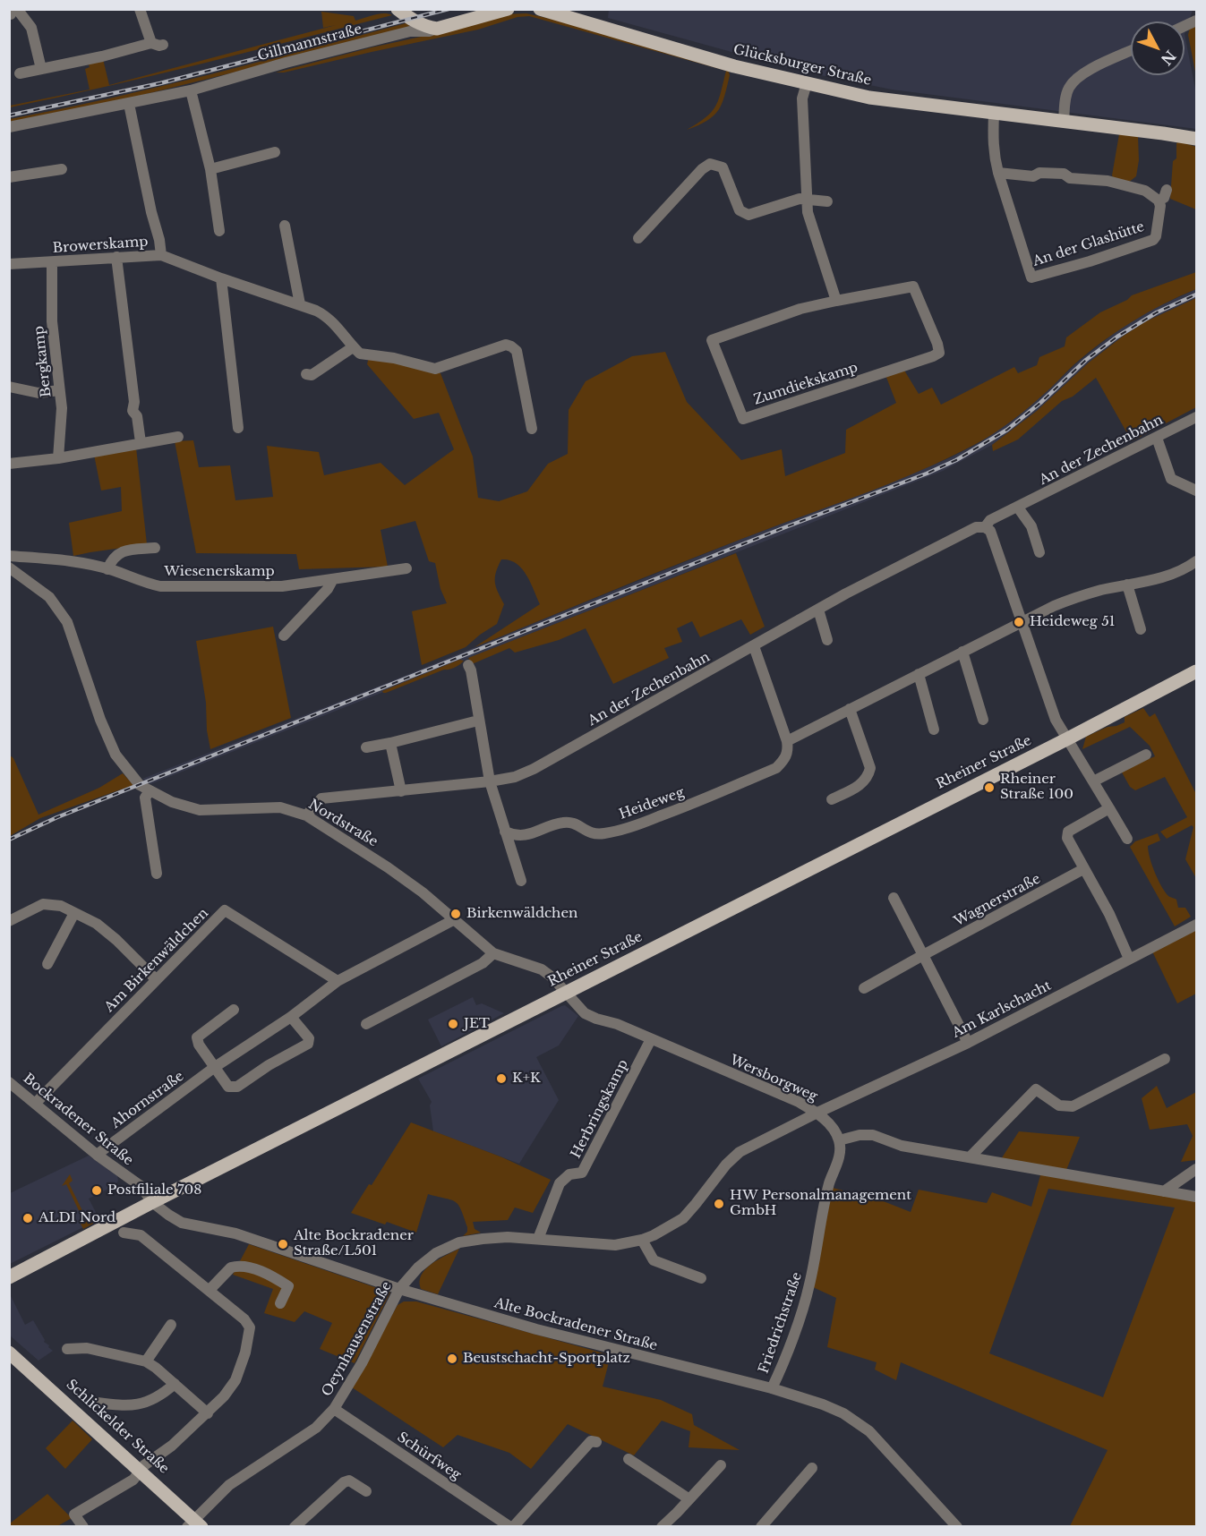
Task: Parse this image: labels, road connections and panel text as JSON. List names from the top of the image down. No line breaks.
{"streets":{"main road":["Glücksburger Straße","Rheiner Straße","Schlickelder Straße"],"street":["Gillmannstraße","An der Glashütte","Browerskamp","Bergkamp","Zumdiekskamp","An der Zechenbahn","Wiesenerskamp","Heideweg","Nordstraße","Wagnerstraße","Am Birkenwäldchen","Am Karlschacht","Wersborgweg","Ahornstraße","Herbringskamp","Bockradener Straße","Friedrichstraße","Alte Bockradener Straße","Oeynhausenstraße","Schürfweg"]},"crossings":[["Glücksburger Straße","An der Glashütte"],["Browerskamp","Bergkamp"],["An der Zechenbahn","Nordstraße"],["Rheiner Straße","Nordstraße"],["Rheiner Straße","Wersborgweg"],["Rheiner Straße","Bockradener Straße"],["Rheiner Straße","Alte Bockradener Straße"],["Nordstraße","Wersborgweg"],["Am Birkenwäldchen","Ahornstraße"],["Am Birkenwäldchen","Bockradener Straße"],["Am Karlschacht","Wersborgweg"],["Am Karlschacht","Oeynhausenstraße"],["Wersborgweg","Herbringskamp"],["Wersborgweg","Friedrichstraße"],["Wersborgweg","Oeynhausenstraße"],["Ahornstraße","Bockradener Straße"],["Herbringskamp","Oeynhausenstraße"],["Bockradener Straße","Alte Bockradener Straße"],["Friedrichstraße","Alte Bockradener Straße"],["Alte Bockradener Straße","Oeynhausenstraße"],["Oeynhausenstraße","Schlickelder Straße"],["Oeynhausenstraße","Schürfweg"]],"places":["Heideweg 51","Rheiner Straße 100","Birkenwäldchen","JET","K+K","Postfiliale 708","HW Personalmanagement GmbH","ALDI Nord","Alte Bockradener Straße/L501","Beustschacht-Sportplatz"],"north":"bottom right"}
